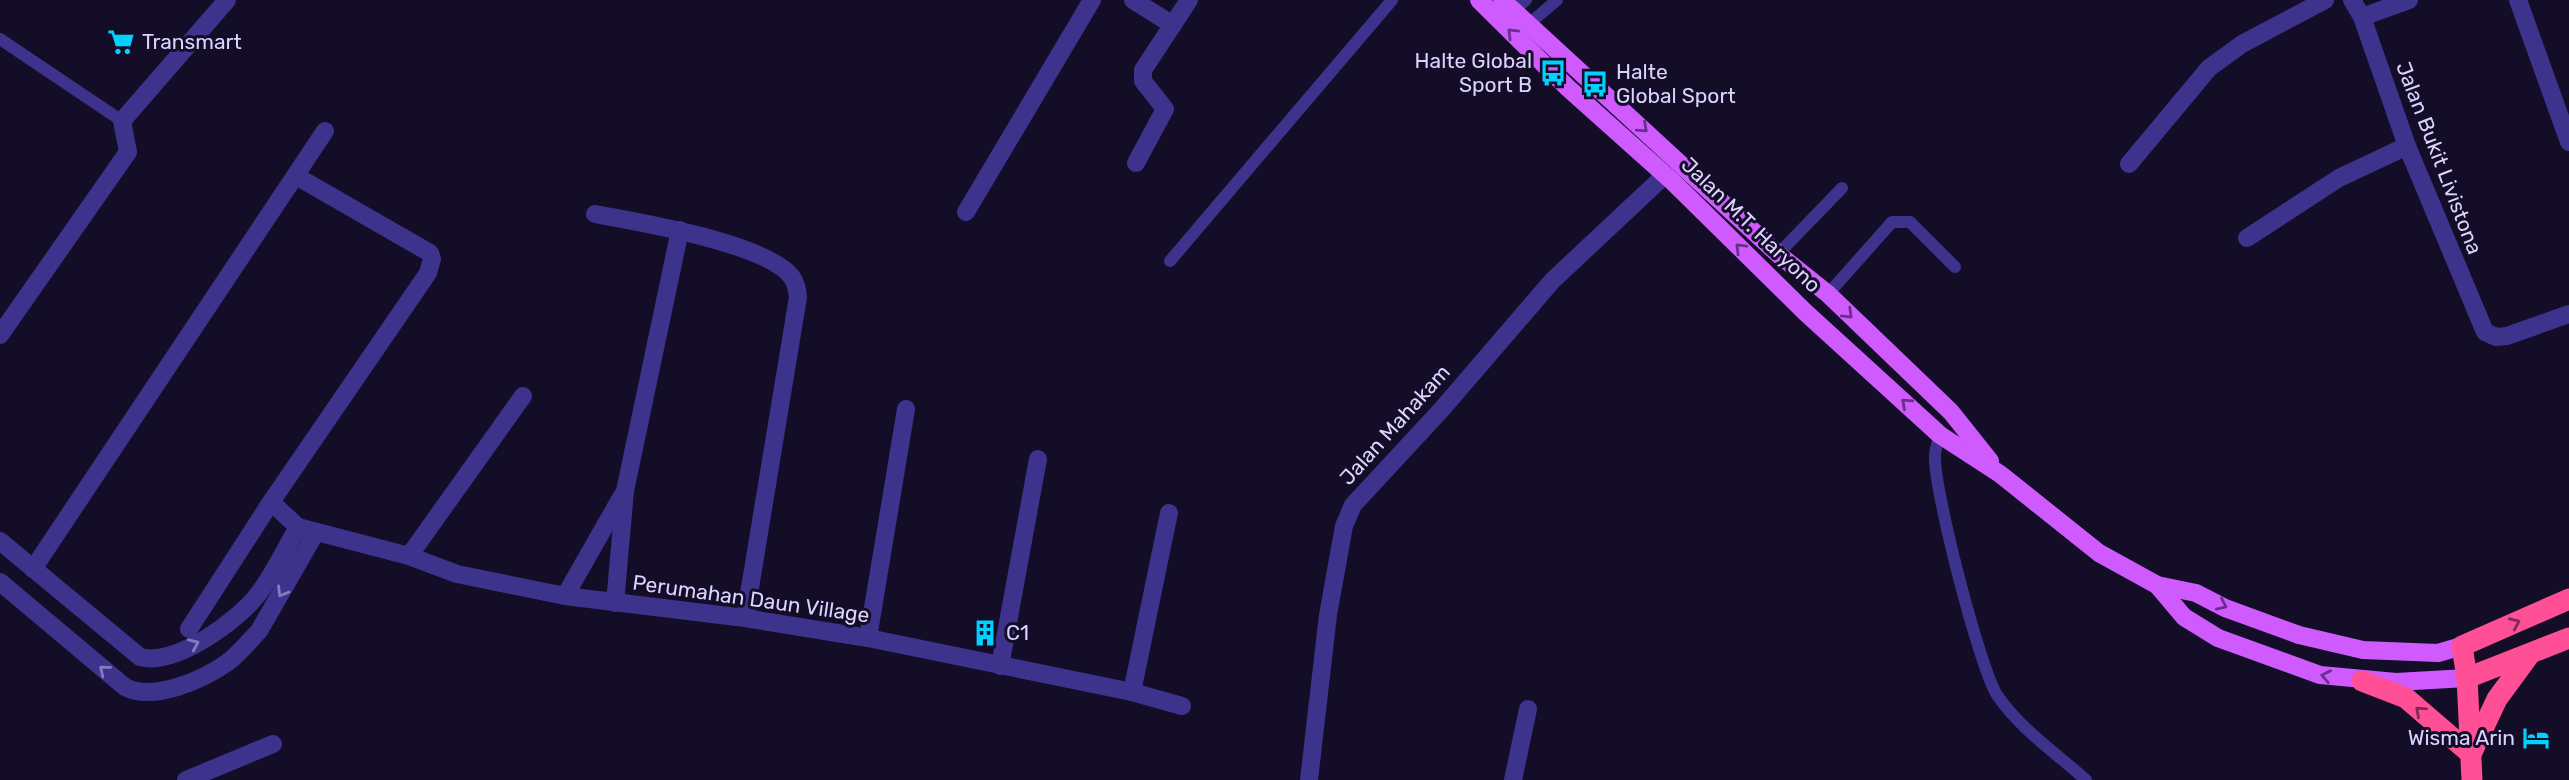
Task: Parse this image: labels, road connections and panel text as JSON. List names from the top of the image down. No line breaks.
{"streets":{"highway":["Jalan M.T. Haryono"],"street":["Jalan Bukit Livistona","Jalan Mahakam","Perumahan Daun Village"]},"crossings":[["Jalan M.T. Haryono","Jalan Mahakam"]],"places":{"supermarket":["Transmart"],"bus stop":["Halte Global Sport B","Halte Global Sport"],"building":["C1"],"hotel":["Wisma Arin"]}}
